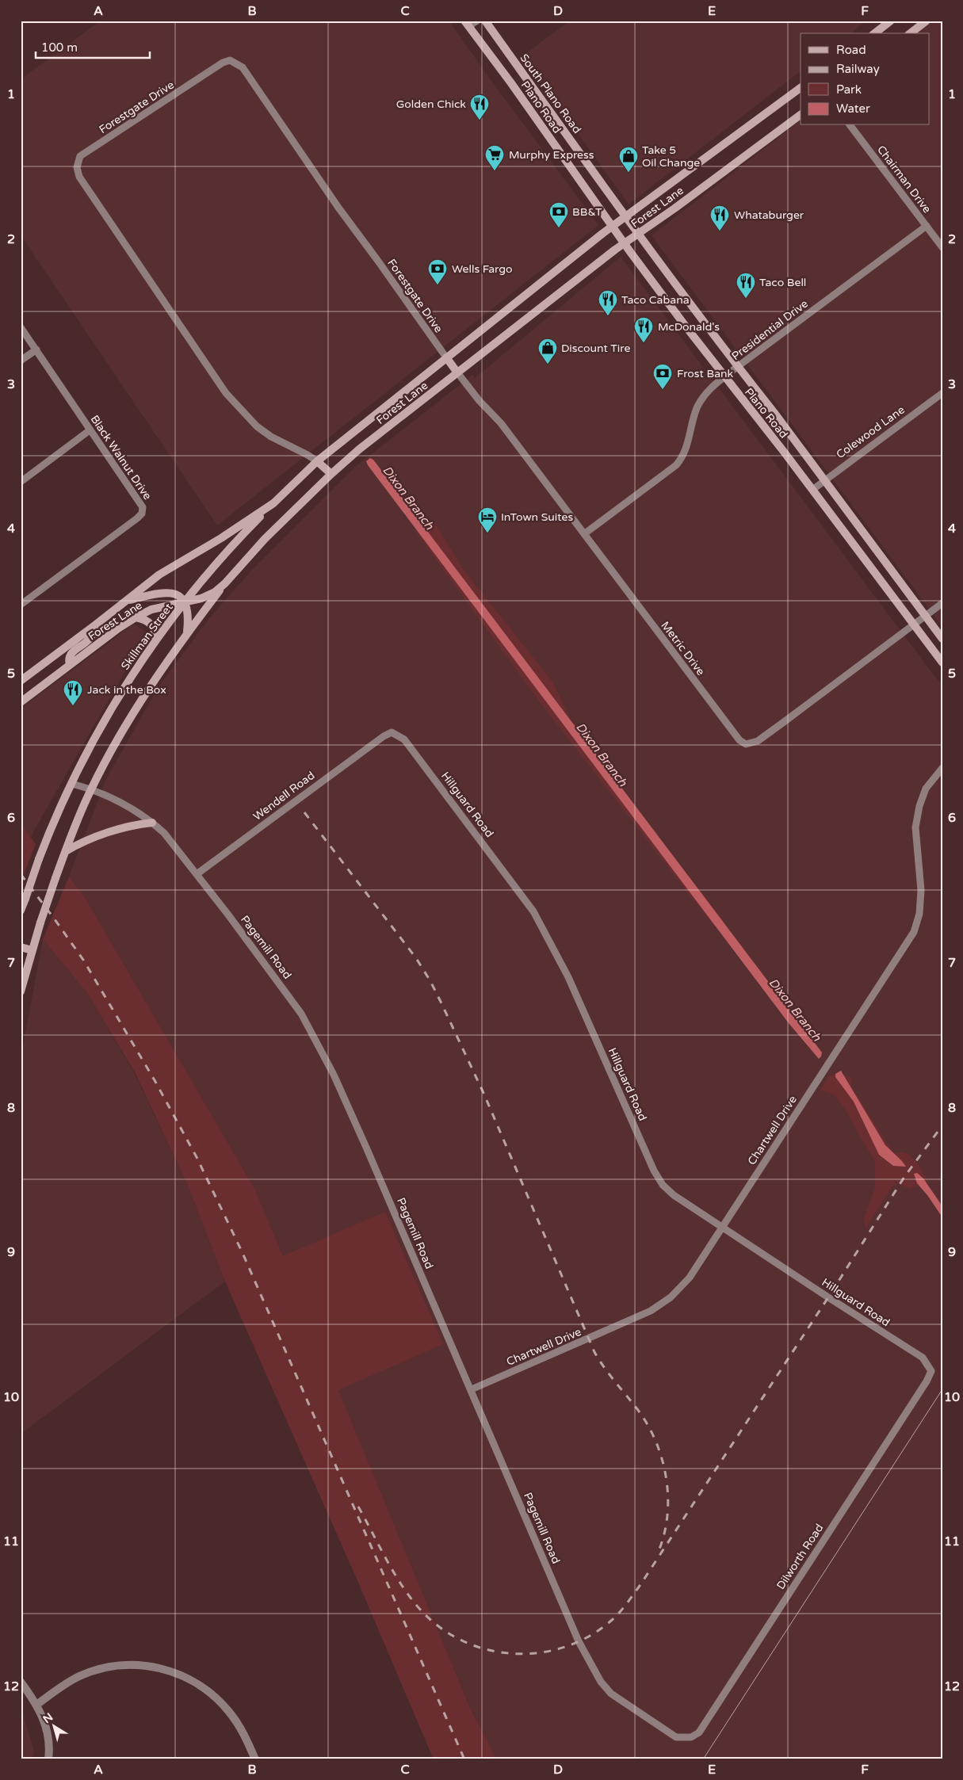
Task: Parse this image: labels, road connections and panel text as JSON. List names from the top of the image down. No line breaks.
{"streets":{"main road":["South Plano Road","Plano Road","Forest Lane","Skillman Street"],"street":["Forestgate Drive","Chairman Drive","Presidential Drive","Colewood Lane","Black Walnut Drive","Metric Drive","Wendell Road","Hillguard Road","Pagemill Road","Chartwell Drive","Dilworth Road"]},"crossings":[["South Plano Road","Plano Road"],["South Plano Road","Forest Lane"],["Forestgate Drive","Forest Lane"],["Plano Road","Forest Lane"],["Plano Road","Presidential Drive"],["Plano Road","Colewood Lane"],["Plano Road","Metric Drive"],["Chairman Drive","Presidential Drive"],["Forest Lane","Skillman Street"],["Forest Lane","Metric Drive"],["Presidential Drive","Metric Drive"],["Skillman Street","Pagemill Road"],["Wendell Road","Hillguard Road"],["Wendell Road","Pagemill Road"],["Hillguard Road","Chartwell Drive"],["Hillguard Road","Dilworth Road"],["Pagemill Road","Chartwell Drive"],["Pagemill Road","Dilworth Road"]],"water":["Dixon Branch"],"places":{"restaurant":["Golden Chick","Whataburger","Taco Bell","Taco Cabana","McDonald's","Jack in the Box"],"supermarket":["Murphy Express"],"shop":["Take 5 Oil Change","Discount Tire"],"bank":["BB&T","Wells Fargo","Frost Bank"],"hotel":["InTown Suites"]},"legend":["Road","Railway","Park","Water"],"scale_bar":"100 m","north":"top left","grid":{"columns":["A","B","C","D","E","F"],"rows":["1","2","3","4","5","6","7","8","9","10","11","12"]}}
